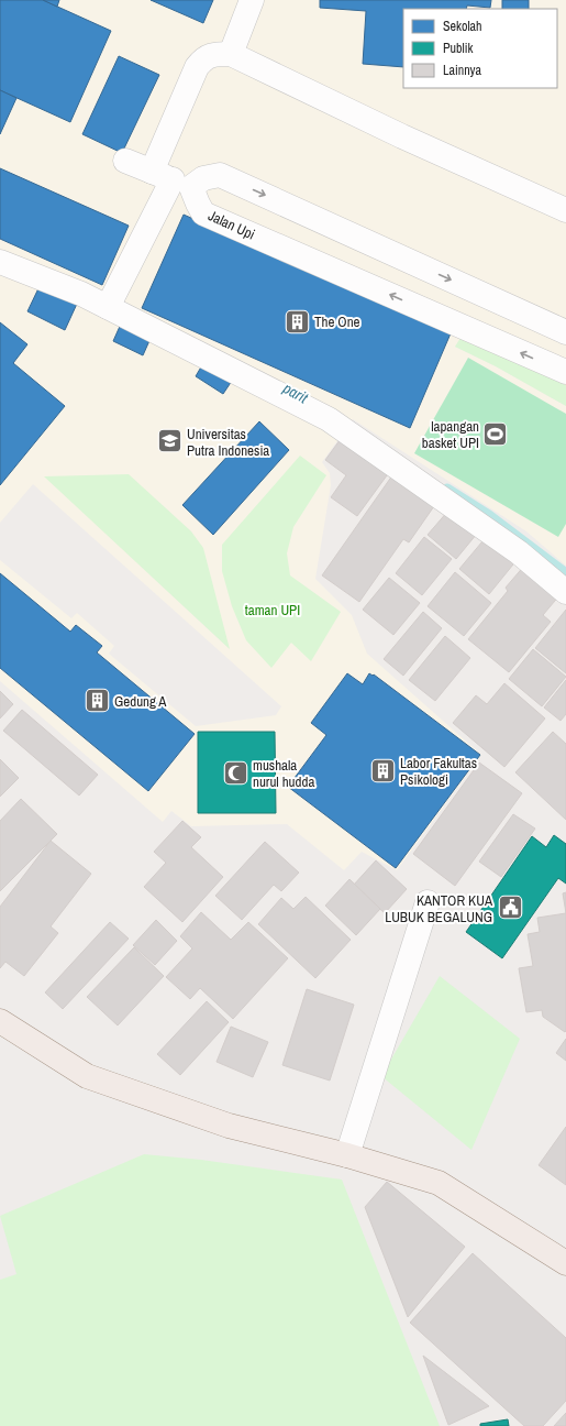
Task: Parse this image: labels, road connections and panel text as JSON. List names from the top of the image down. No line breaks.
{"streets":{"street":["Jalan Upi"]},"water":["parit"],"parks":["taman UPI"],"places":{"building":["The One","Gedung A","Labor Fakultas Psikologi"],"sports":["lapangan basket UPI"],"school or university":["Universitas Putra Indonesia"],"mosque":["mushala nurul hudda"],"public building":["KANTOR KUA LUBUK BEGALUNG"]},"legend":["Sekolah","Publik","Lainnya"]}
